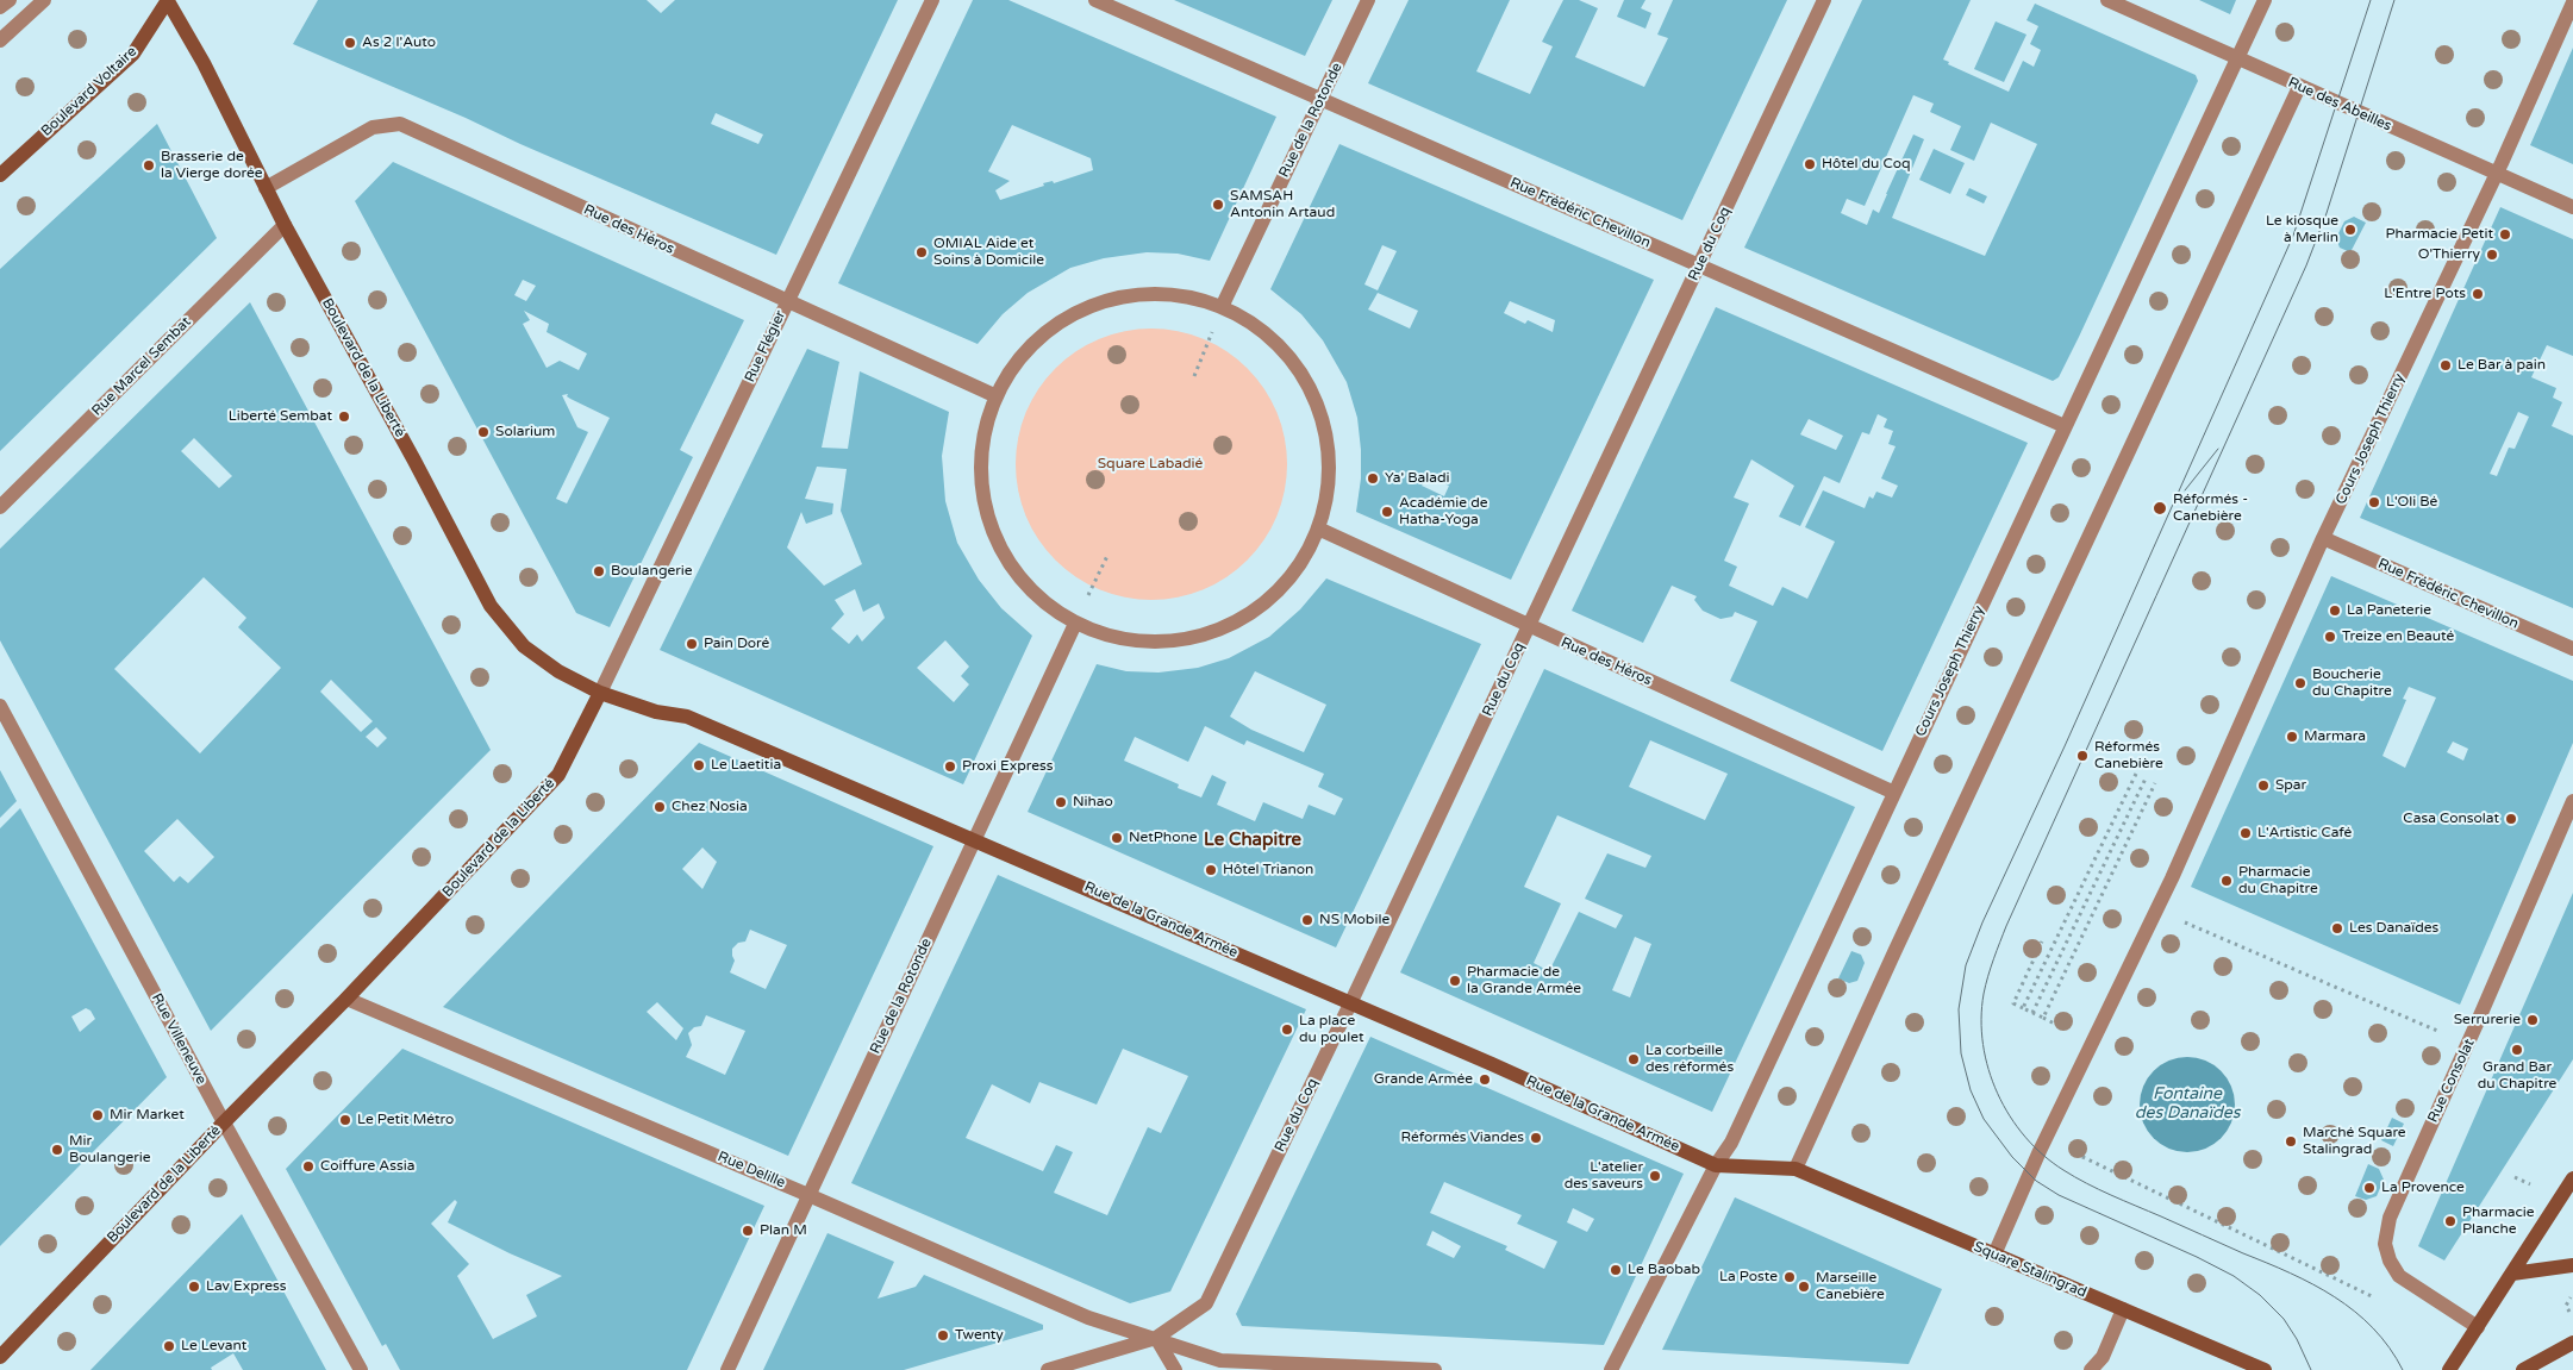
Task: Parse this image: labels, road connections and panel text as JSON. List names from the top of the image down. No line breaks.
{"streets":{"main road":["Boulevard Voltaire","Boulevard de la Liberté","Rue de la Grande Armée","Square Stalingrad"],"street":["Rue des Abeilles","Rue de la Rotonde","Rue Frédéric Chevillon","Rue des Héros","Rue du Coq","Rue Flégier","Rue Marcel Sembat","Cours Joseph Thierry","Rue Villeneuve","Rue Consolat","Rue Delille"]},"crossings":[["Boulevard Voltaire","Boulevard de la Liberté"],["Rue des Abeilles","Cours Joseph Thierry"],["Rue de la Rotonde","Rue Frédéric Chevillon"],["Rue de la Rotonde","Rue de la Grande Armée"],["Rue de la Rotonde","Rue Delille"],["Rue Frédéric Chevillon","Rue du Coq"],["Rue Frédéric Chevillon","Cours Joseph Thierry"],["Rue des Héros","Rue du Coq"],["Rue des Héros","Rue Flégier"],["Rue des Héros","Boulevard de la Liberté"],["Rue des Héros","Cours Joseph Thierry"],["Rue du Coq","Rue de la Grande Armée"],["Rue du Coq","Rue Delille"],["Rue Flégier","Boulevard de la Liberté"],["Rue Flégier","Rue de la Grande Armée"],["Rue Marcel Sembat","Boulevard de la Liberté"],["Boulevard de la Liberté","Rue de la Grande Armée"],["Boulevard de la Liberté","Rue Villeneuve"],["Boulevard de la Liberté","Rue Delille"],["Cours Joseph Thierry","Square Stalingrad"],["Rue de la Grande Armée","Square Stalingrad"]],"districts":["Le Chapitre"],"water":["Fontaine des Danaïdes"],"parks":["Square Labadié"],"places":["As 2 l'Auto","Hôtel du Coq","Brasserie de la Vierge dorée","SAMSAH Antonin Artaud","Le kiosque à Merlin","Pharmacie Petit","OMIAL Aide et Soins à Domicile","O'Thierry","L'Entre Pots","Le Bar à pain","Liberté Sembat","Solarium","Ya' Baladi","L'Oli Bé","Réformés - Canebière","Académie de Hatha-Yoga","Boulangerie","La Paneterie","Treize en Beauté","Pain Doré","Boucherie du Chapitre","Marmara","Réformés Canebière","Le Laetitia","Proxi Express","Spar","Nihao","Chez Nosia","Casa Consolat","L'Artistic Café","NetPhone","Hôtel Trianon","Pharmacie du Chapitre","NS Mobile","Les Danaïdes","Pharmacie de la Grande Armée","Serrurerie","La place du poulet","Grand Bar du Chapitre","La corbeille des réformés","Grande Armée","Mir Market","Le Petit Métro","Réformés Viandes","Marché Square Stalingrad","Mir Boulangerie","Coiffure Assia","L'atelier des saveurs","La Provence","Pharmacie Planche","Plan M","Le Baobab","La Poste","Lav Express","Marseille Canebière","Twenty","Le Levant"]}
